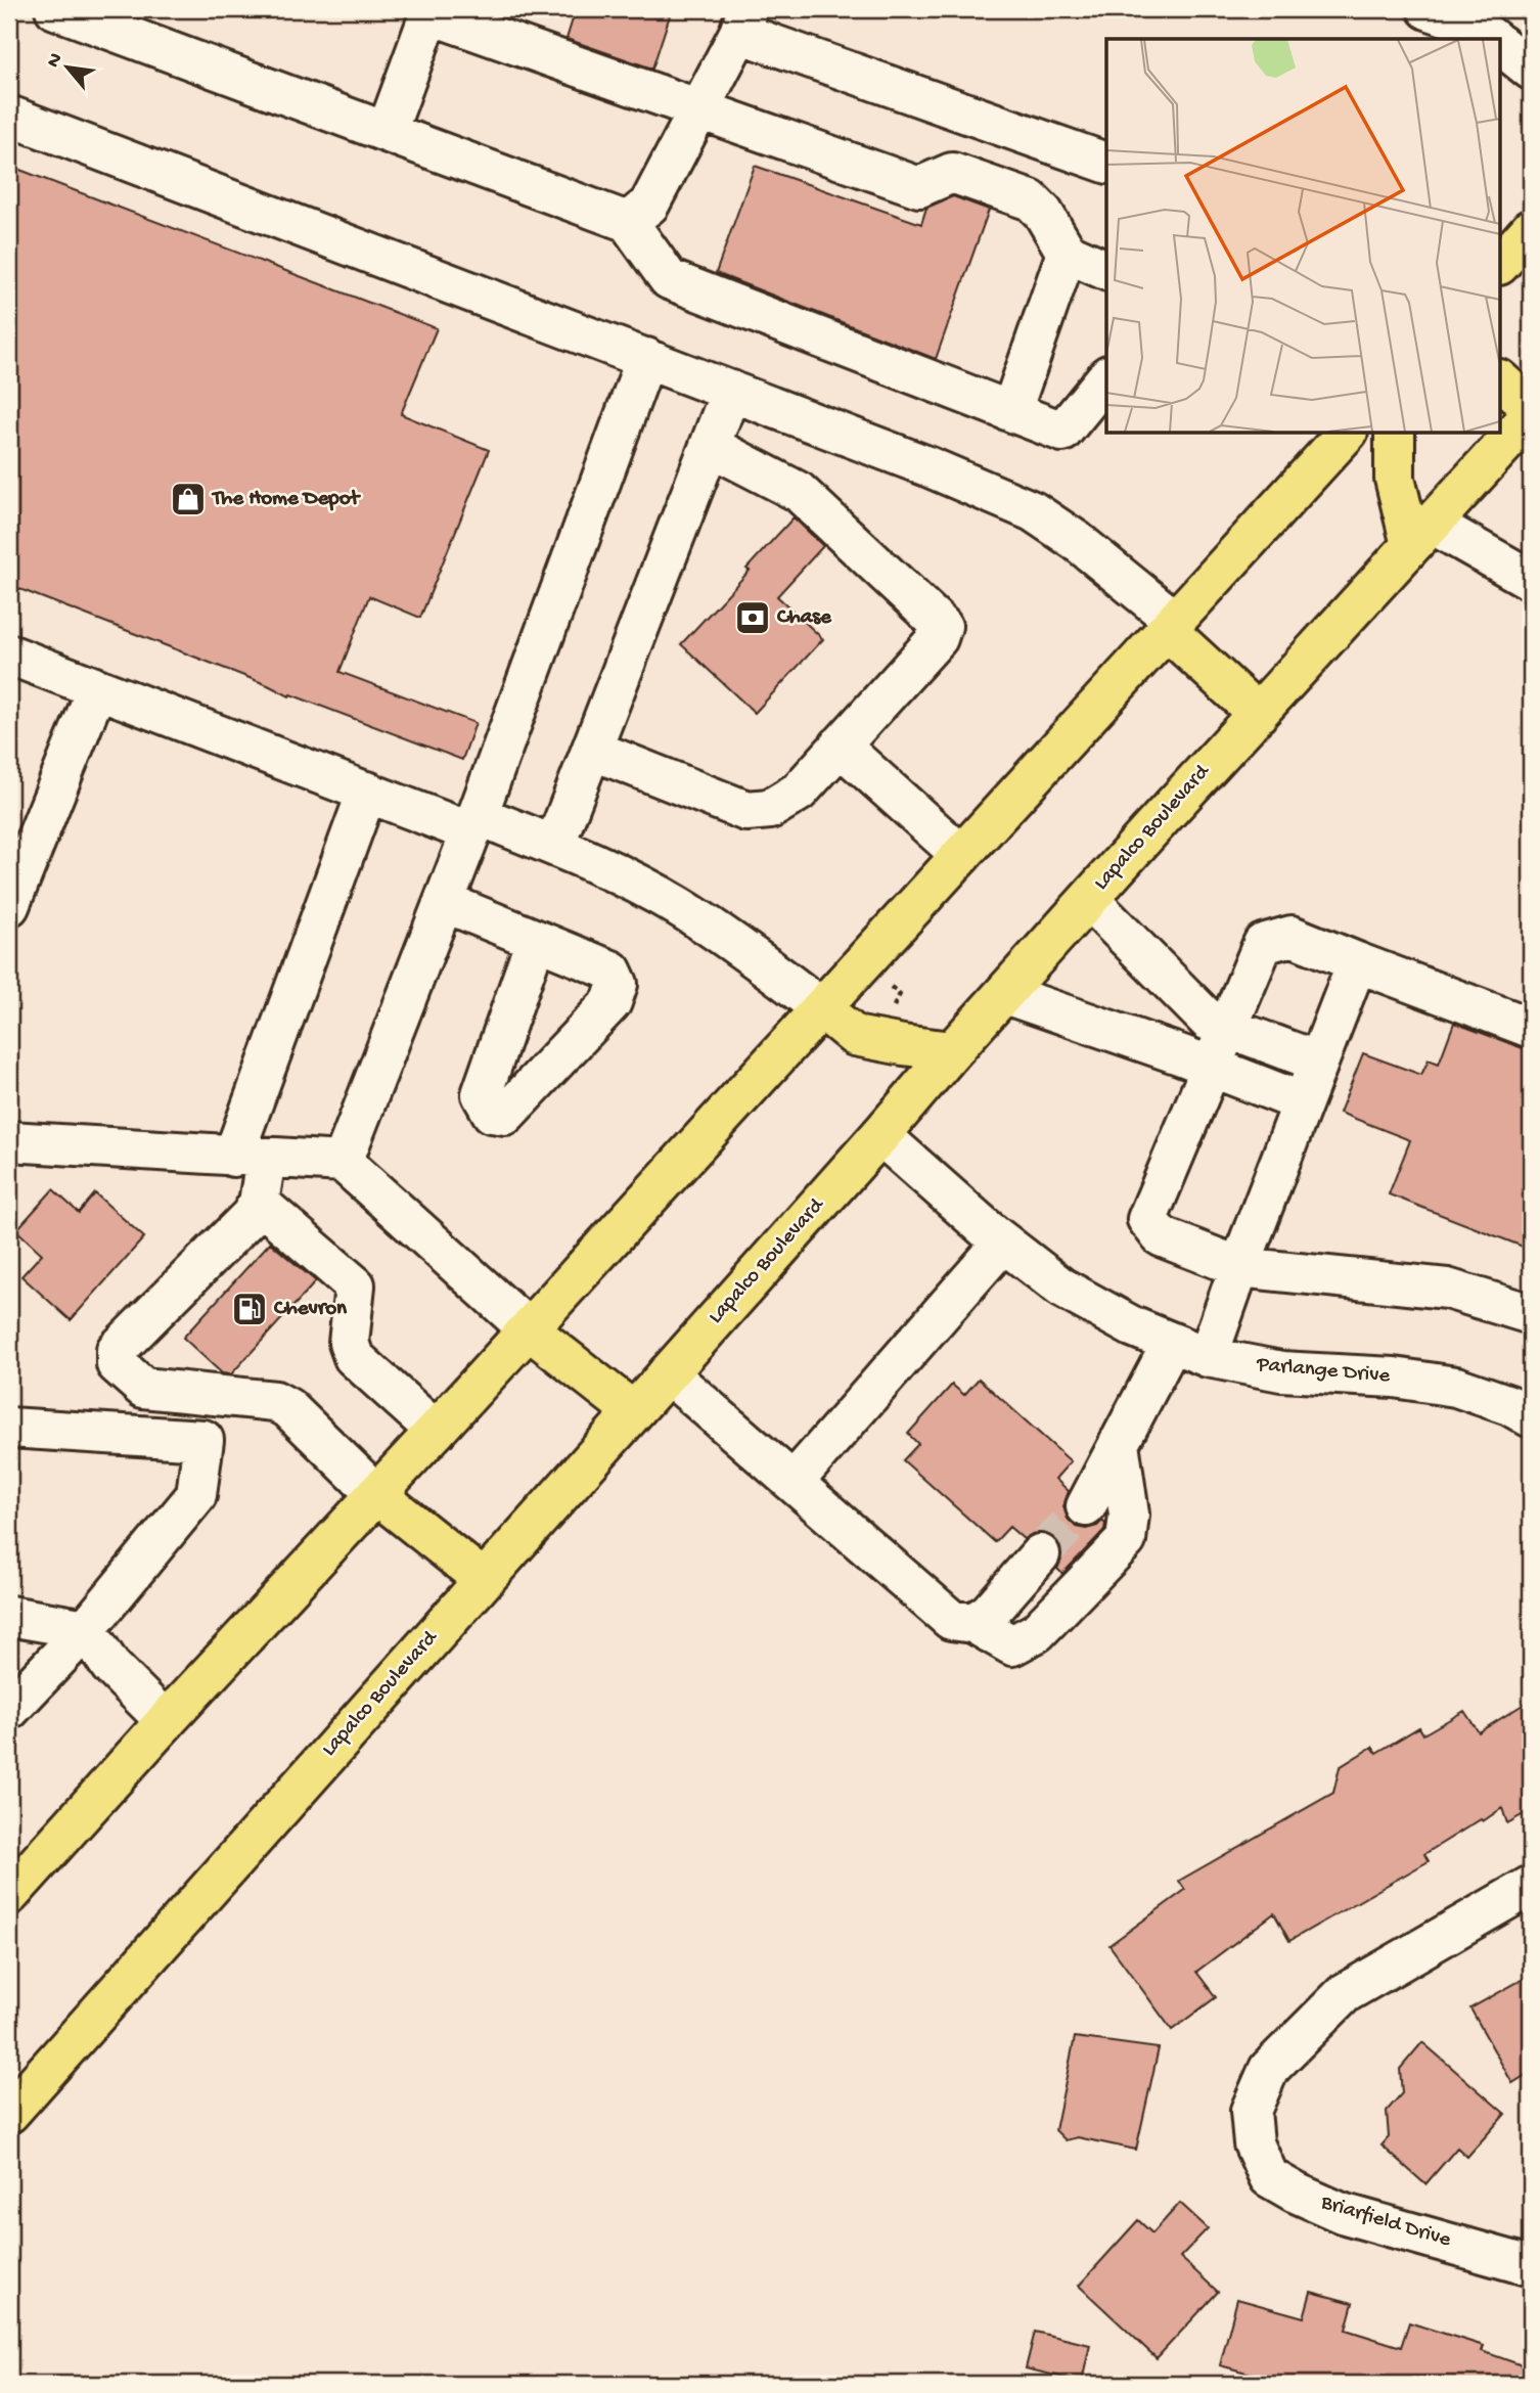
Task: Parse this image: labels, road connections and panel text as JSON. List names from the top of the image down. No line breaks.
{"streets":{"main road":["Lapalco Boulevard"],"street":["Parlange Drive","Briarfield Drive"]},"crossings":[["Lapalco Boulevard","Parlange Drive"]],"places":{"shop":["The Home Depot"],"bank":["Chase"],"fuel station":["Chevron"]},"north":"top left"}
